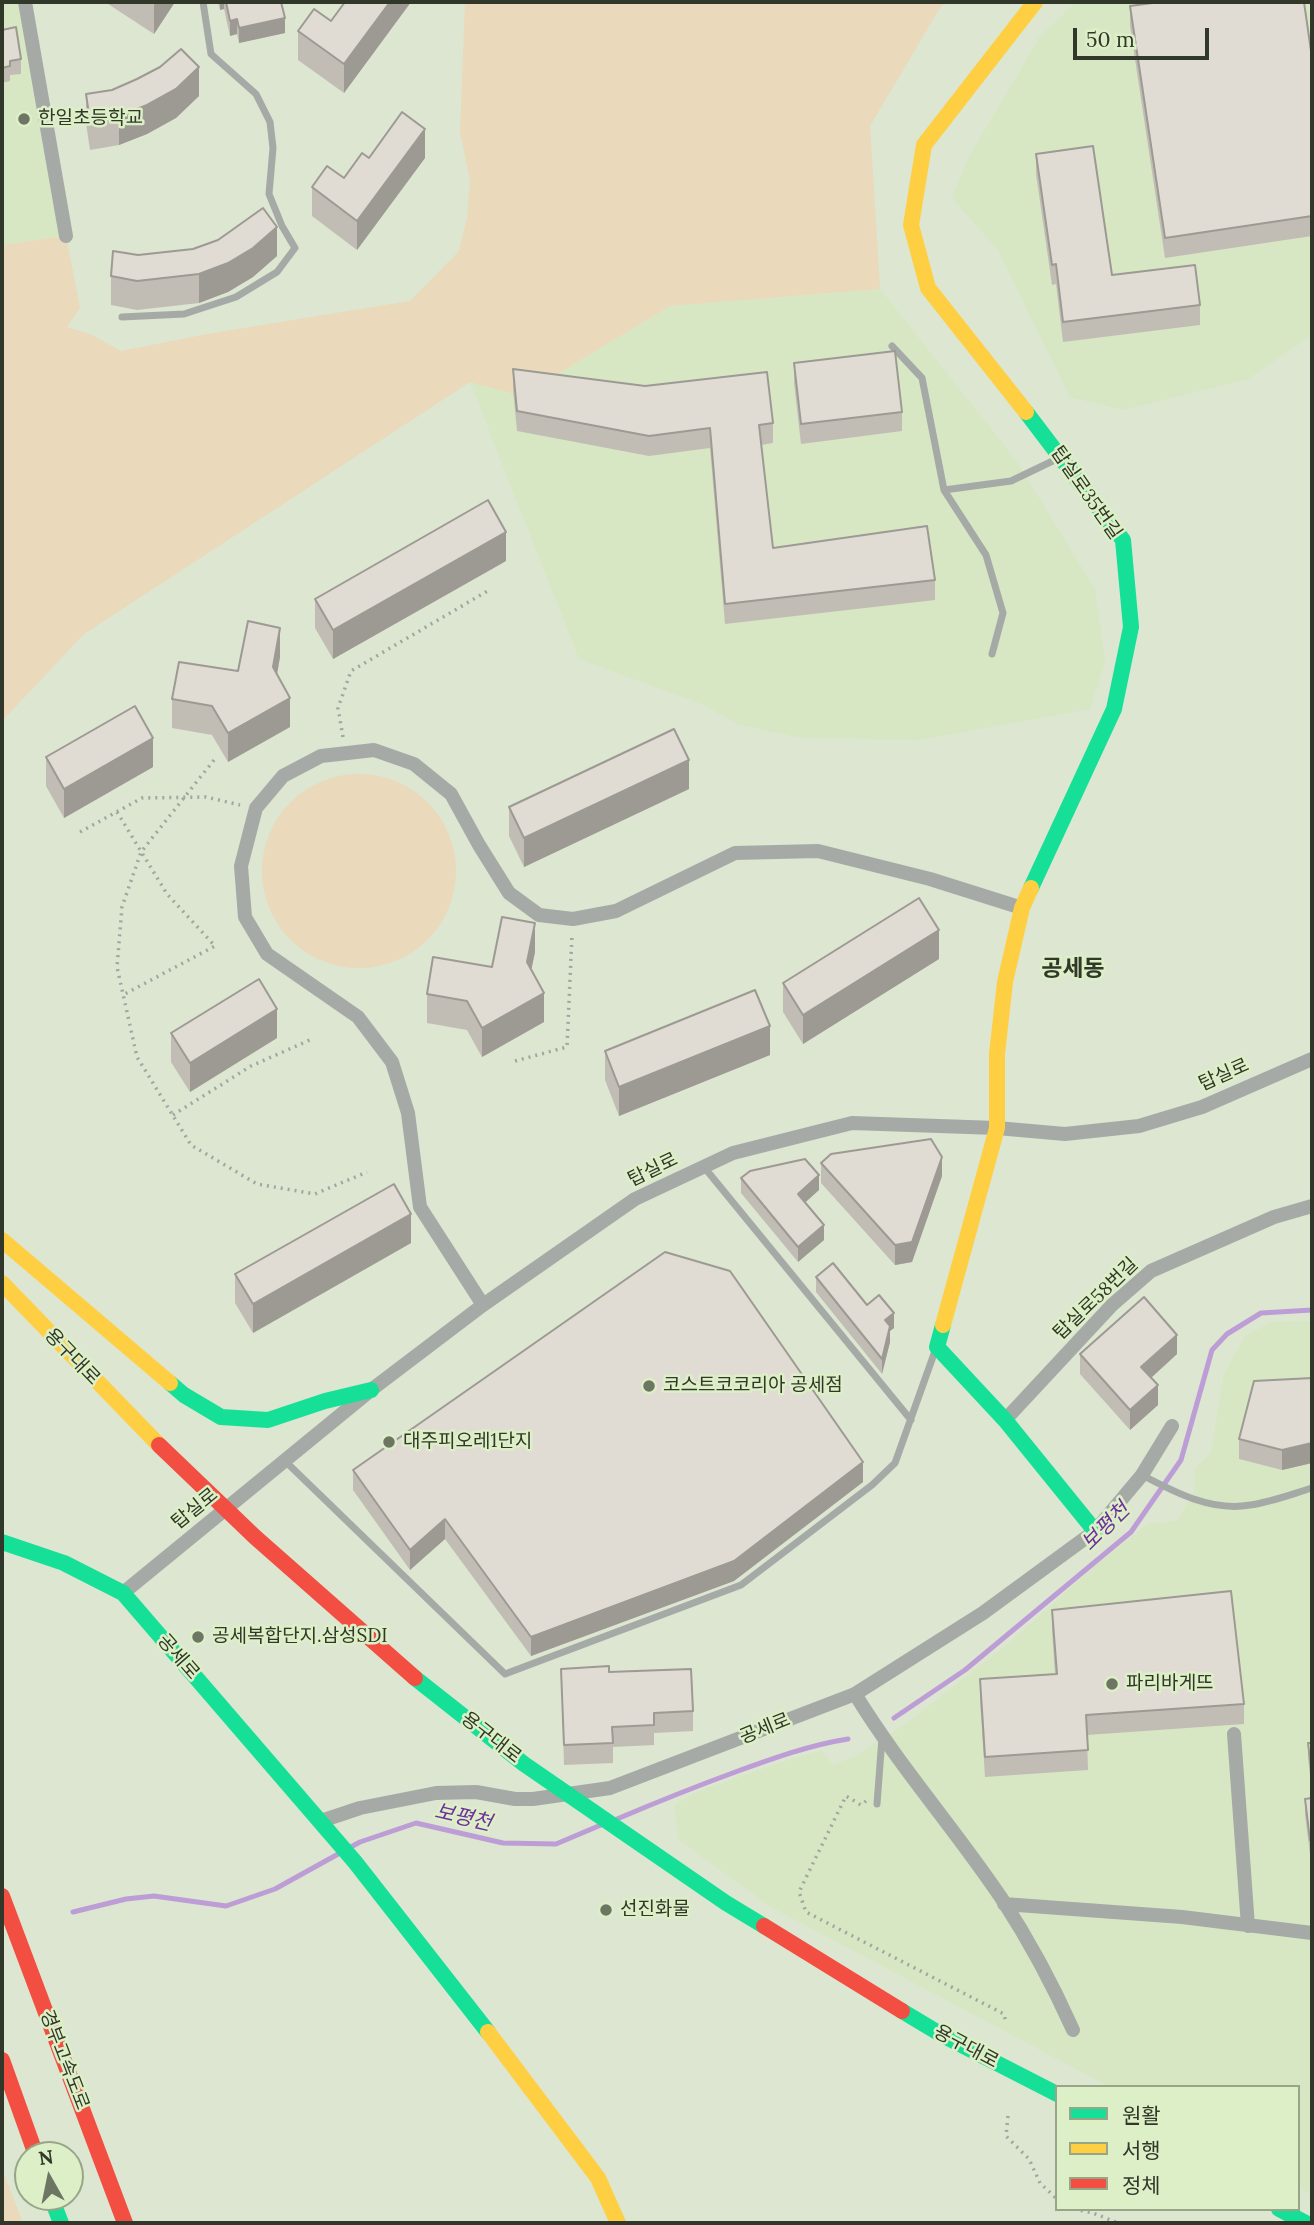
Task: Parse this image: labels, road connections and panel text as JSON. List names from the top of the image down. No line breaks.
{"streets":{"main road":["탑실로35번길","용구대로","공세로","경부고속도로"],"street":["탑실로","탑실로58번길"]},"crossings":[["탑실로35번길","탑실로"],["탑실로","공세로"]],"districts":["공세동"],"water":["보평천"],"places":["한일초등학교","코스트코코리아 공세점","대주피오레1단지","공세복합단지.삼성SDI","파리바게뜨","선진화물"],"legend":["원활","서행","정체"],"scale_bar":"50 m","north":"top"}
